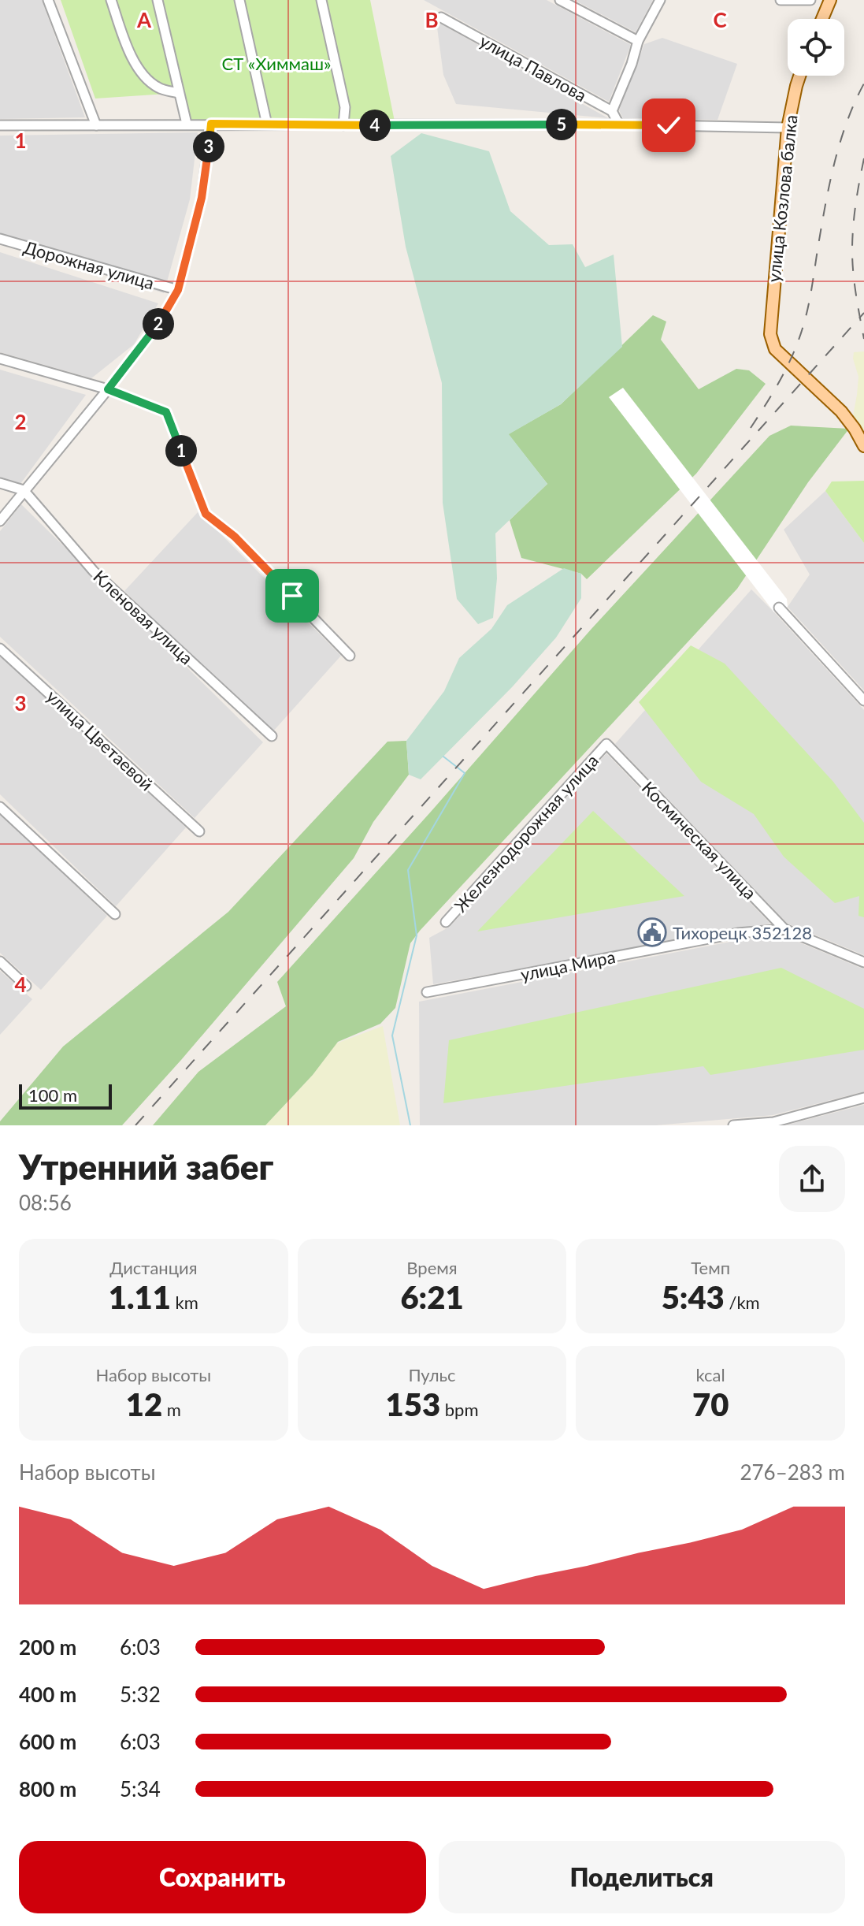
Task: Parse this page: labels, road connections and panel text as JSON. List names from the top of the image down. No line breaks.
{"streets":{"main road":["улица Козлова балка"],"street":["улица Павлова","Дорожная улица","Кленовая улица","улица Цветаевой","Железнодорожная улица","Космическая улица","улица Мира"]},"crossings":[["Железнодорожная улица","Космическая улица"],["Космическая улица","улица Мира"]],"parks":["СТ «Химмаш»"],"places":{"public building":["Тихорецк 352128"]},"scale_bar":"100 m","page":{"pins":["5","4","3","2","1"],"scale":"100 m","heading":["Утренний забег","08:56"],"stats":[["Дистанция","1.11 km"],["Время","6:21"],["Темп","5:43 /km"],["Набор высоты","12 m"],["Пульс","153 bpm"],["kcal","70"]],"chart":["Набор высоты","276–283 m"],"list":[{"name":"200 m","note":"6:03"},{"name":"400 m","note":"5:32"},{"name":"600 m","note":"6:03"},{"name":"800 m","note":"5:34"}],"buttons":["Сохранить","Поделиться"]},"grid":{"columns":["A","B","C"],"rows":["1","2","3","4"]}}
